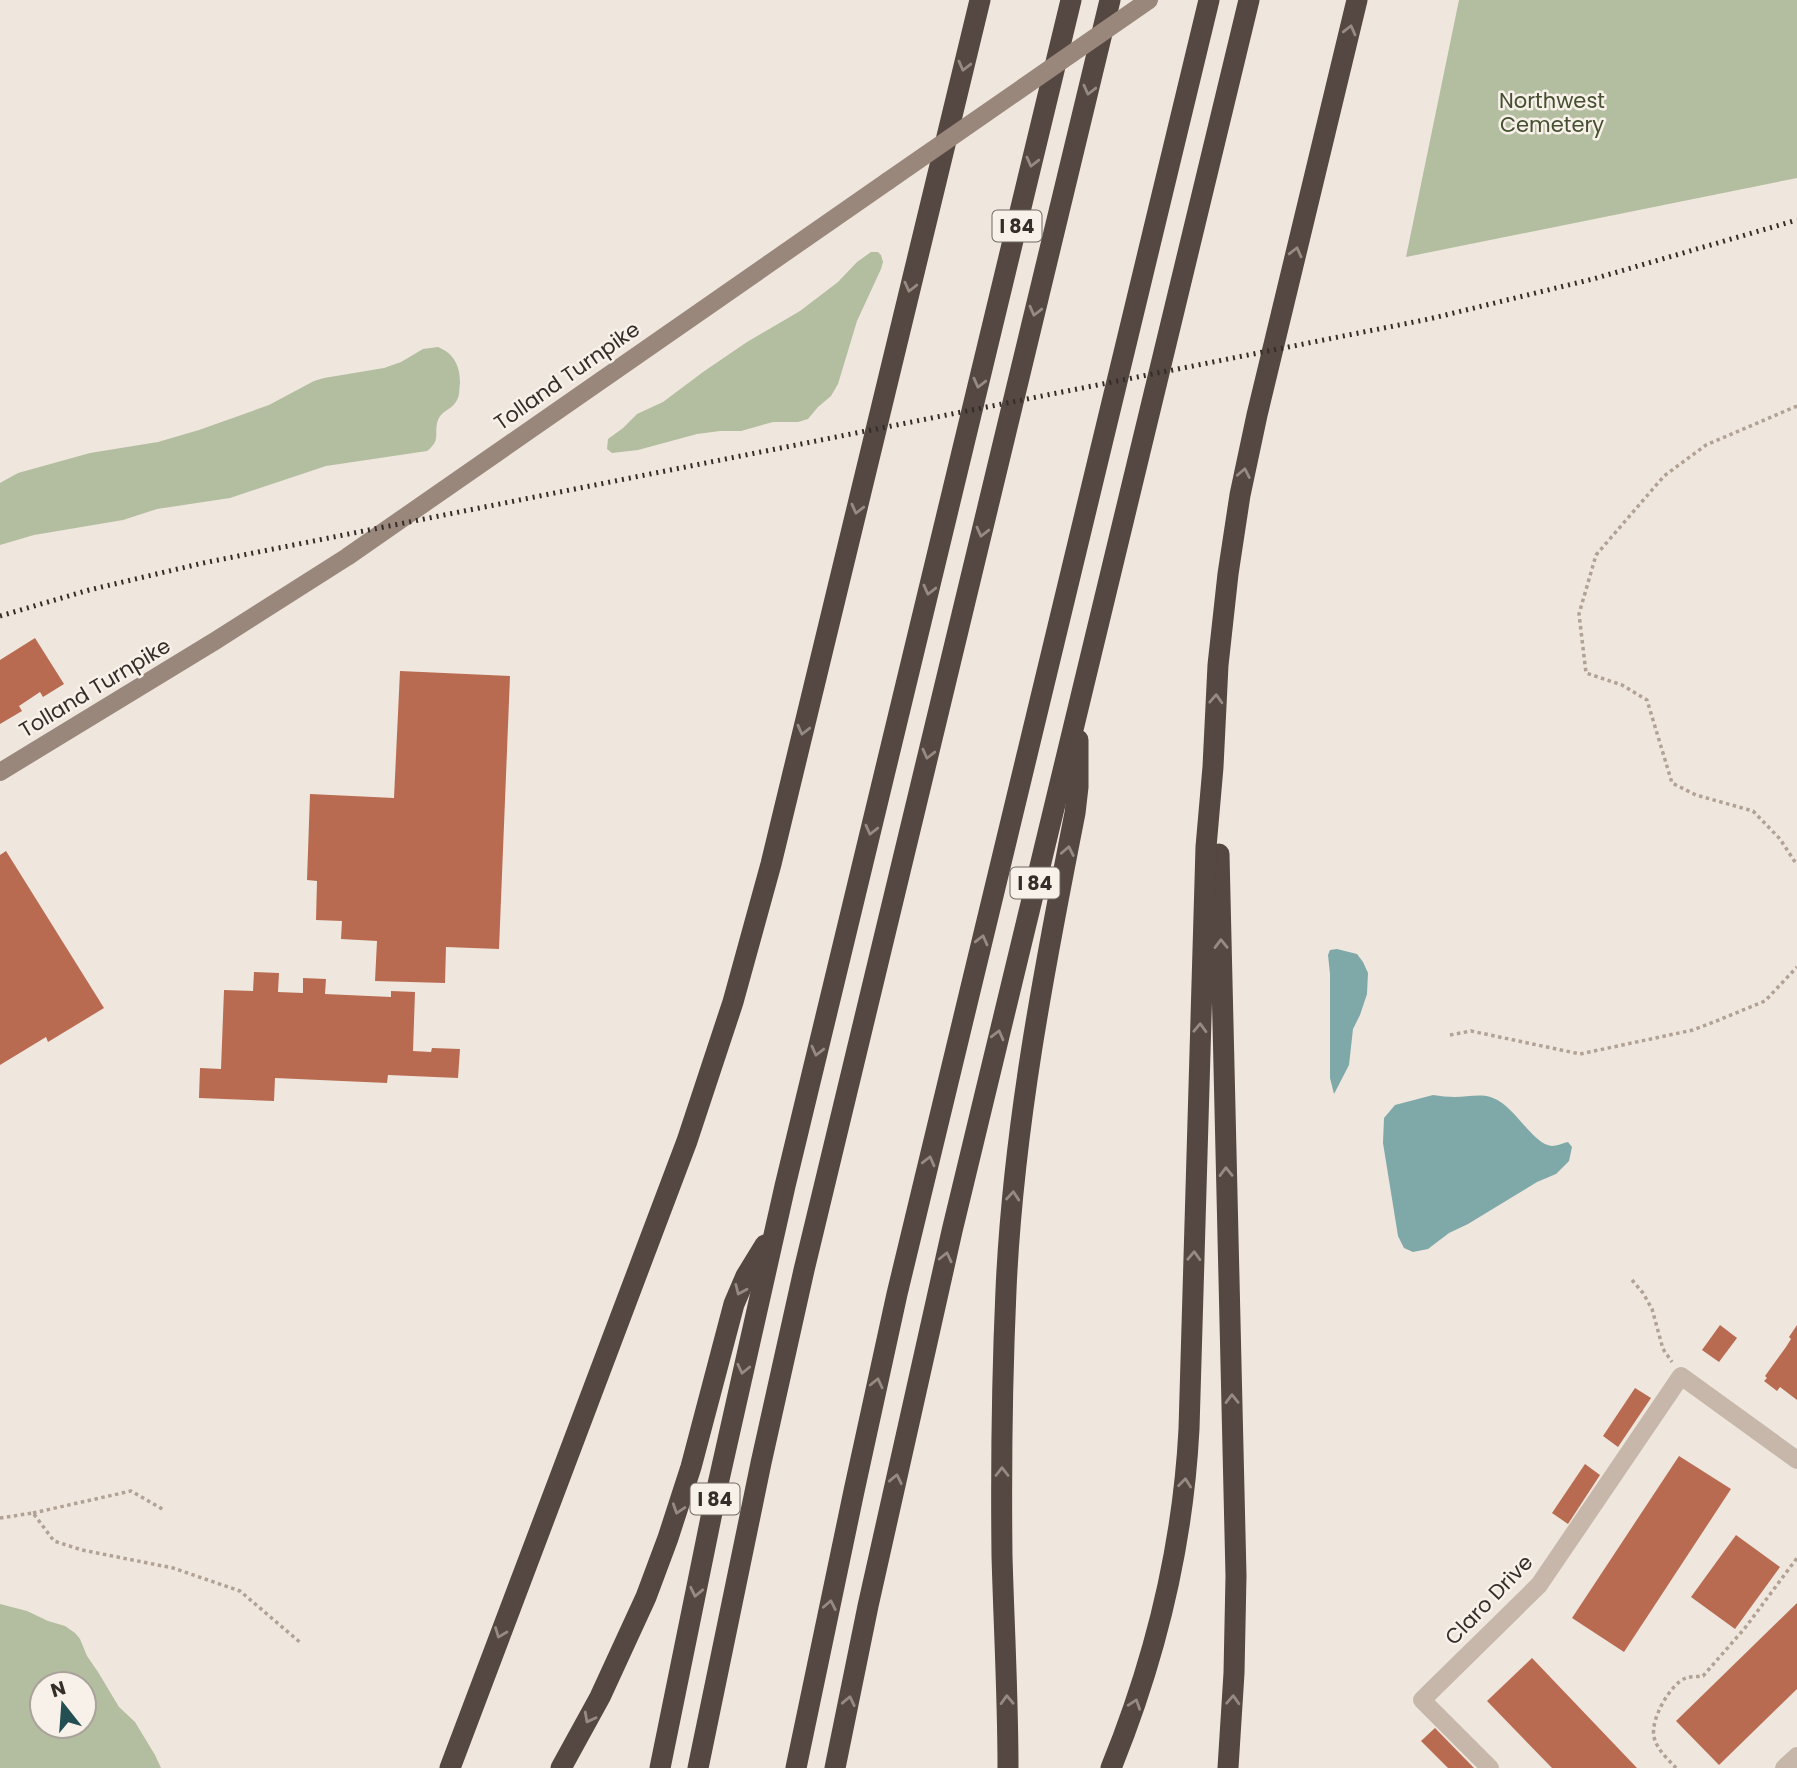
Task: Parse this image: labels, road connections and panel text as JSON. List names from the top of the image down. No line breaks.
{"streets":{"highway":["I 84"],"main road":["Tolland Turnpike"],"street":["Claro Drive"]},"parks":["Northwest Cemetery"],"north":"top"}
